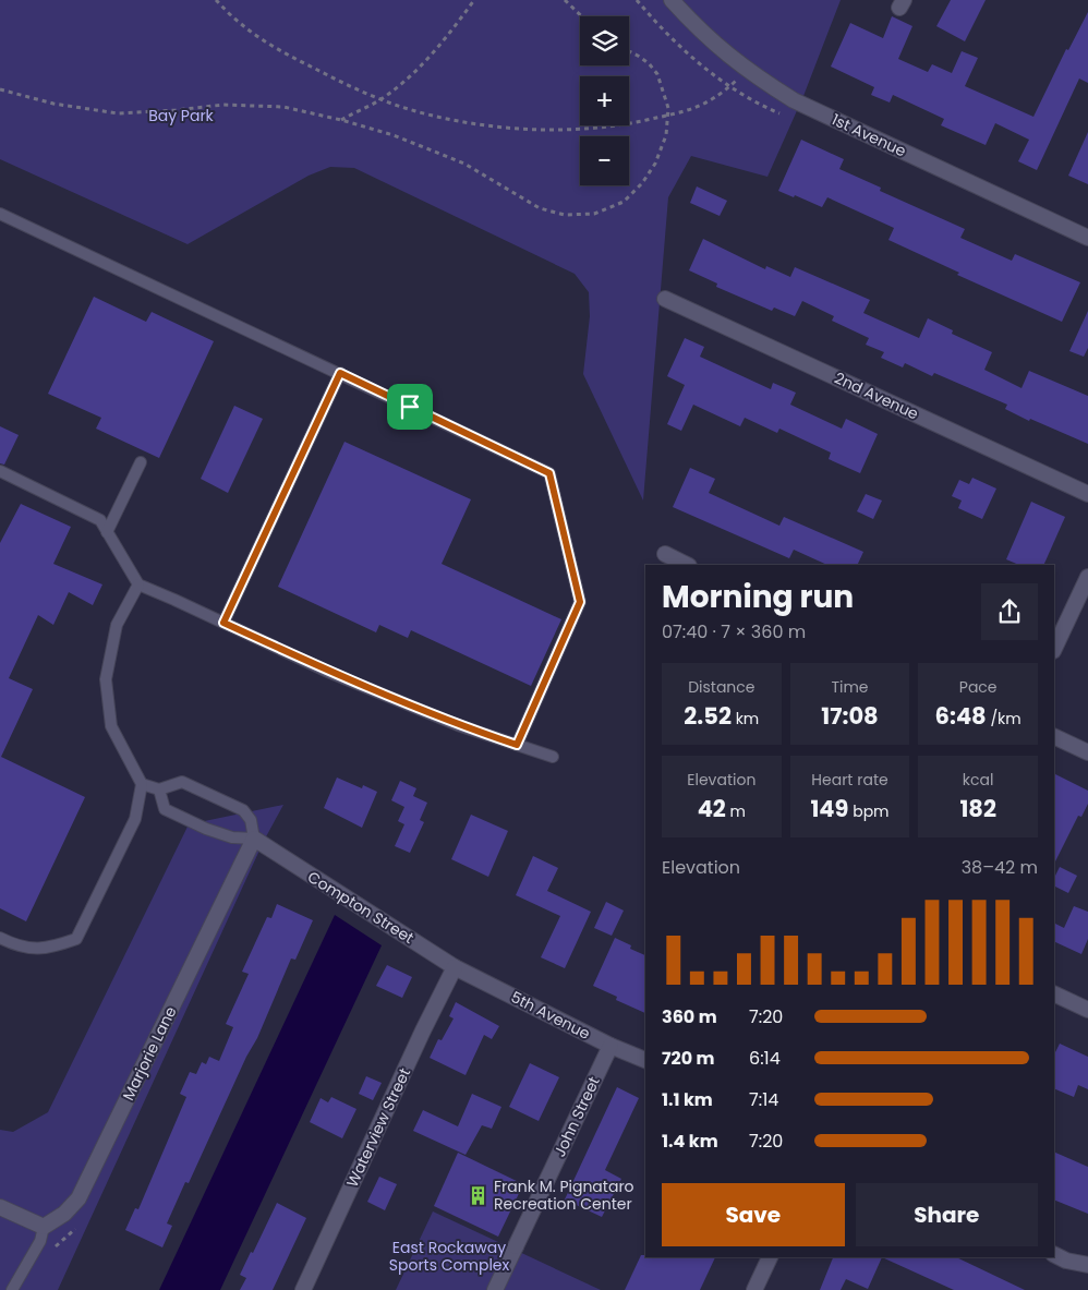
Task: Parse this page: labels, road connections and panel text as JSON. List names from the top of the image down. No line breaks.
{"streets":{"street":["1st Avenue","2nd Avenue","Compton Street","5th Avenue","Marjorie Lane","John Street","Waterview Street"]},"crossings":[["Compton Street","5th Avenue"],["Compton Street","Marjorie Lane"],["Compton Street","Waterview Street"],["5th Avenue","John Street"],["5th Avenue","Waterview Street"]],"parks":["Bay Park","East Rockaway Sports Complex"],"places":{"building":["Frank M. Pignataro Recreation Center"]},"page":{"map_buttons":["+","−"],"heading":["Morning run","07:40 · 7 × 360 m"],"stats":[["Distance","2.52 km"],["Time","17:08"],["Pace","6:48 /km"],["Elevation","42 m"],["Heart rate","149 bpm"],["kcal","182"]],"chart":["Elevation","38–42 m"],"list":[{"name":"360 m","note":"7:20"},{"name":"720 m","note":"6:14"},{"name":"1.1 km","note":"7:14"},{"name":"1.4 km","note":"7:20"}],"buttons":["Save","Share"]}}
